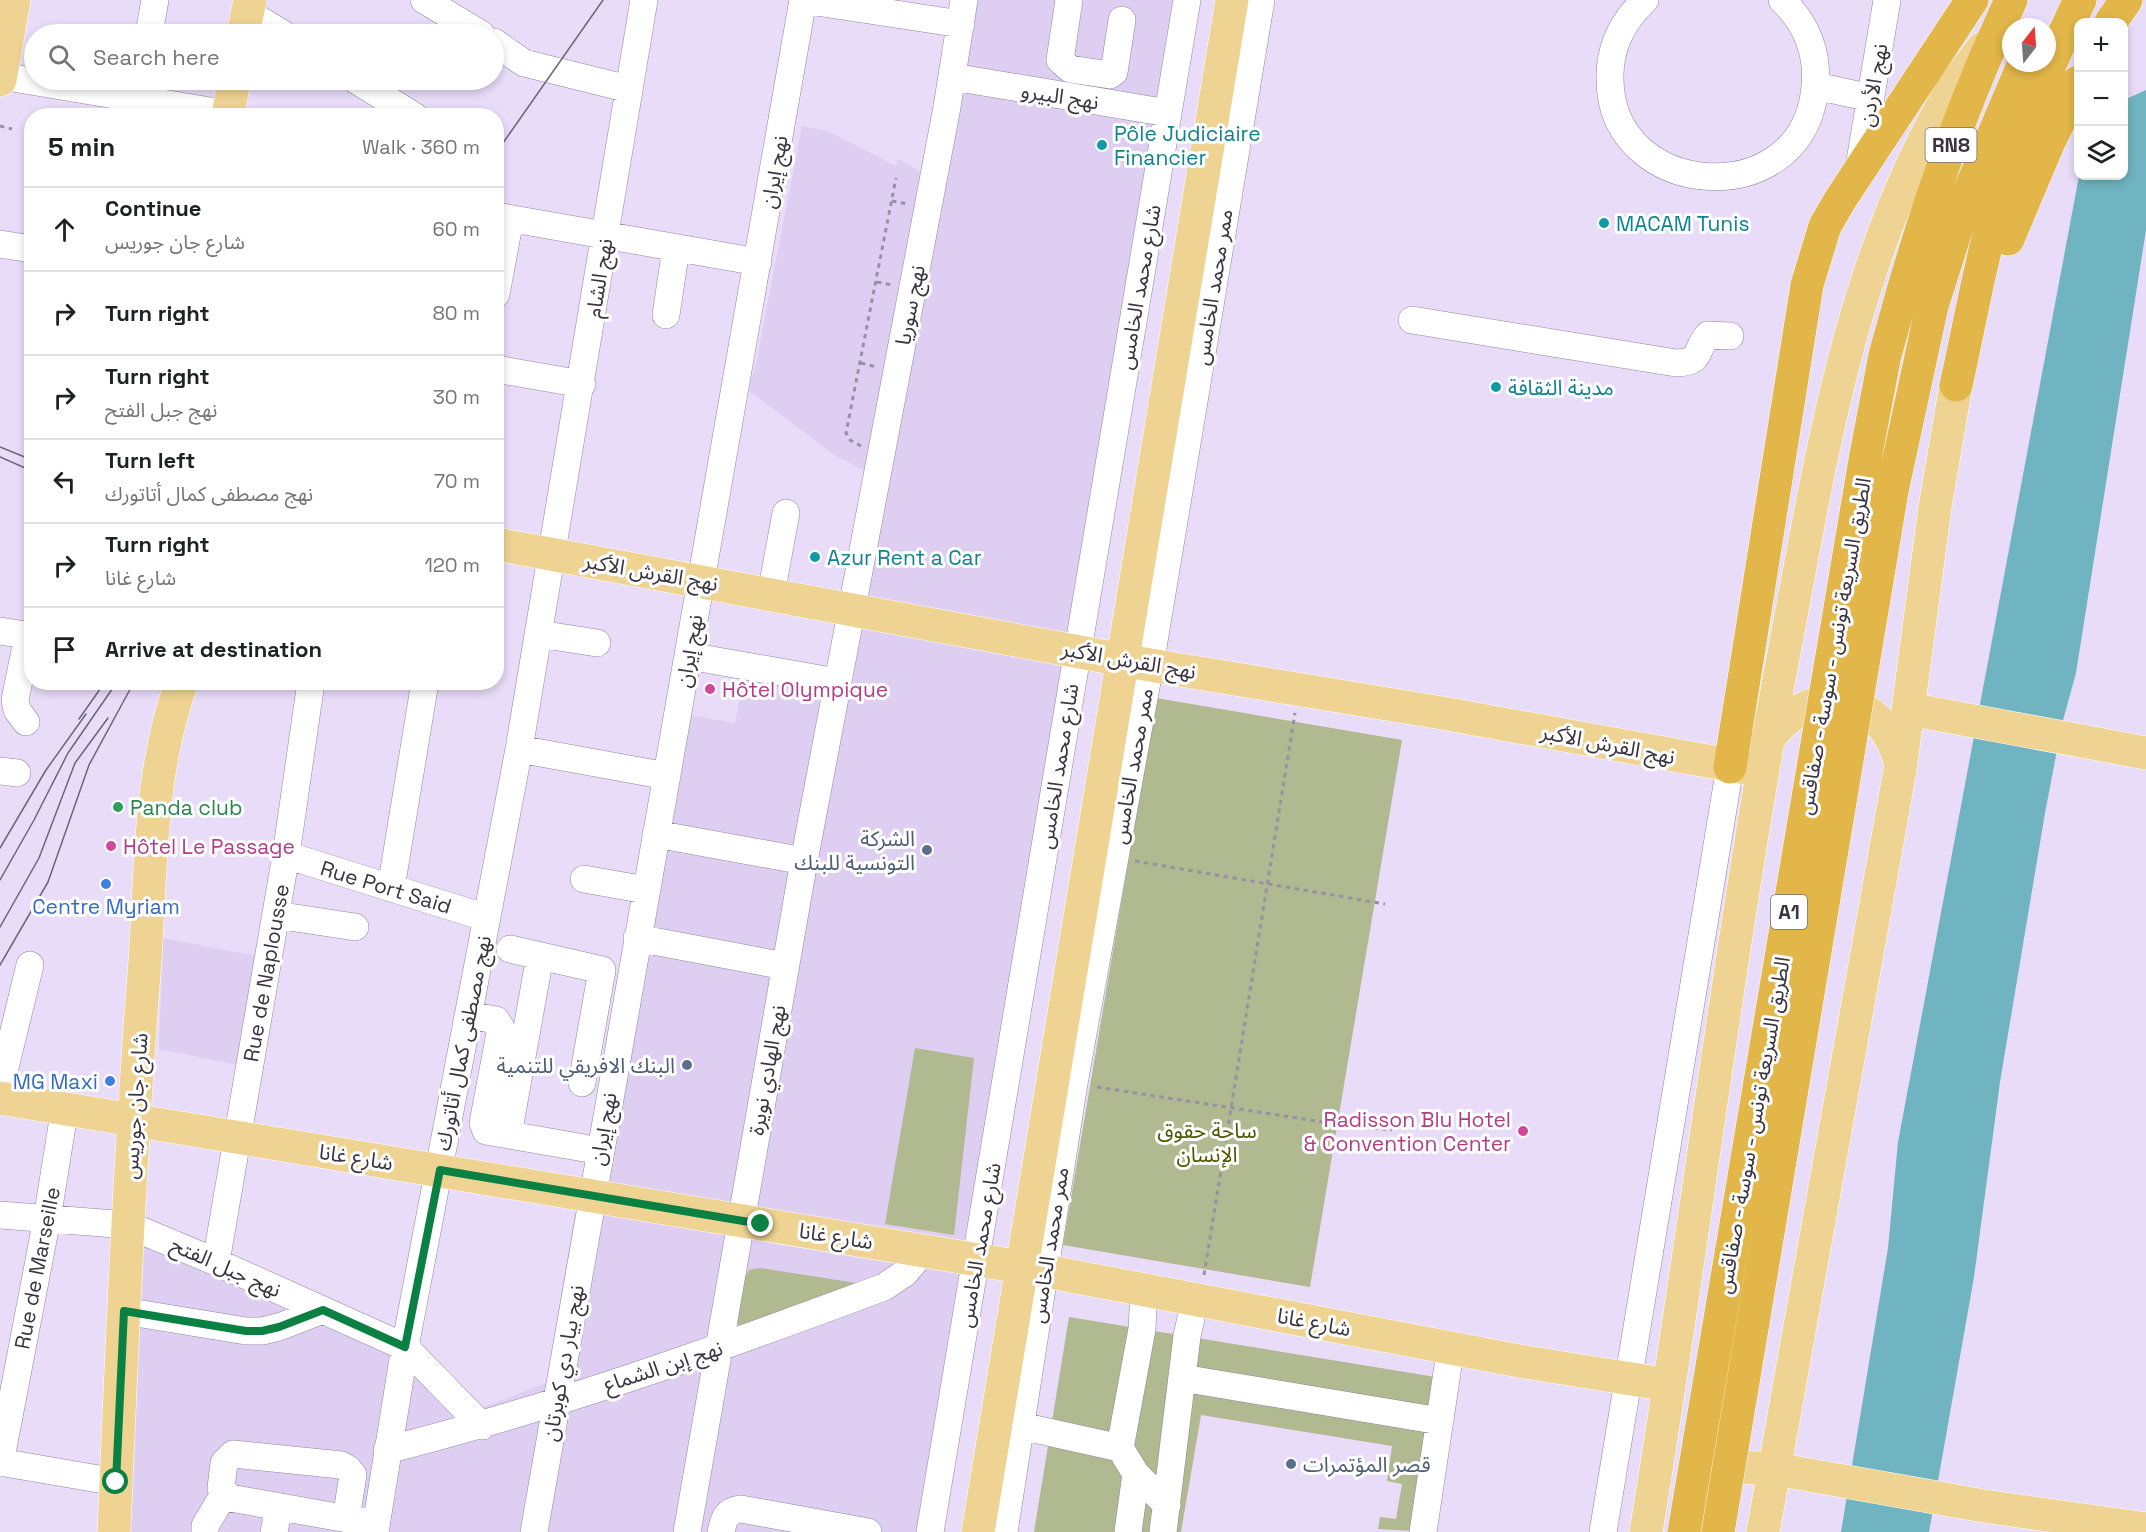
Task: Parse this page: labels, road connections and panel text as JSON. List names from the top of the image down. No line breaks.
{"streets":{"highway":["RN8","الطريق السريعة تونس - سوسة - صفاقس","A1"],"main road":["شارع محمد الخامس","نهج القرش الأكبر","شارع جان جوريس","شارع غانا"],"street":["نهج الأردن","نهج البيرو","نهج إيران","نهج الشام","ممر محمد الخامس","نهج سوريا","Rue Port Said","Rue de Naplousse","نهج مصطفى كمال أتاتورك","نهج الهادي نويرة","نهج جبل الفتح","Rue de Marseille","نهج بيار دي كوبرتان","نهج إبن الشماع"]},"crossings":[["نهج البيرو","شارع محمد الخامس"],["نهج البيرو","نهج سوريا"],["RN8","الطريق السريعة تونس - سوسة - صفاقس"],["نهج إيران","نهج القرش الأكبر"],["نهج إيران","شارع غانا"],["نهج إيران","نهج بيار دي كوبرتان"],["نهج الشام","نهج القرش الأكبر"],["نهج الشام","نهج مصطفى كمال أتاتورك"],["شارع محمد الخامس","ممر محمد الخامس"],["شارع محمد الخامس","نهج القرش الأكبر"],["شارع محمد الخامس","شارع غانا"],["ممر محمد الخامس","نهج القرش الأكبر"],["ممر محمد الخامس","شارع غانا"],["نهج سوريا","نهج القرش الأكبر"],["نهج سوريا","نهج الهادي نويرة"],["نهج القرش الأكبر","نهج مصطفى كمال أتاتورك"],["نهج القرش الأكبر","نهج الهادي نويرة"],["Rue Port Said","Rue de Naplousse"],["Rue Port Said","نهج مصطفى كمال أتاتورك"],["Rue de Naplousse","شارع غانا"],["Rue de Naplousse","نهج جبل الفتح"],["نهج مصطفى كمال أتاتورك","شارع غانا"],["نهج مصطفى كمال أتاتورك","نهج جبل الفتح"],["نهج مصطفى كمال أتاتورك","نهج إبن الشماع"],["نهج الهادي نويرة","شارع غانا"],["نهج الهادي نويرة","نهج إبن الشماع"],["شارع جان جوريس","شارع غانا"],["شارع جان جوريس","نهج جبل الفتح"],["شارع غانا","Rue de Marseille"],["شارع غانا","نهج بيار دي كوبرتان"],["شارع غانا","نهج إبن الشماع"],["نهج جبل الفتح","Rue de Marseille"],["نهج جبل الفتح","نهج إبن الشماع"],["نهج بيار دي كوبرتان","نهج إبن الشماع"]],"parks":["ساحة حقوق الإنسان"],"places":["Pôle Judiciaire Financier","MACAM Tunis","مدينة الثقافة","Azur Rent a Car","Hôtel Olympique","Panda club","Hôtel Le Passage","الشركة التونسية للبنك","Centre Myriam","البنك الافريقي للتنمية","MG Maxi","Radisson Blu Hotel & Convention Center","قصر المؤتمرات"],"north":"top","page":{"map_buttons":["+","−"],"search":"Search here","heading":["5 min","Walk · 360 m"],"list":[["Continue","شارع جان جوريس","60 m"],["Turn right","80 m"],["Turn right","نهج جبل الفتح","30 m"],["Turn left","نهج مصطفى كمال أتاتورك","70 m"],["Turn right","شارع غانا","120 m"],"Arrive at destination"]}}
